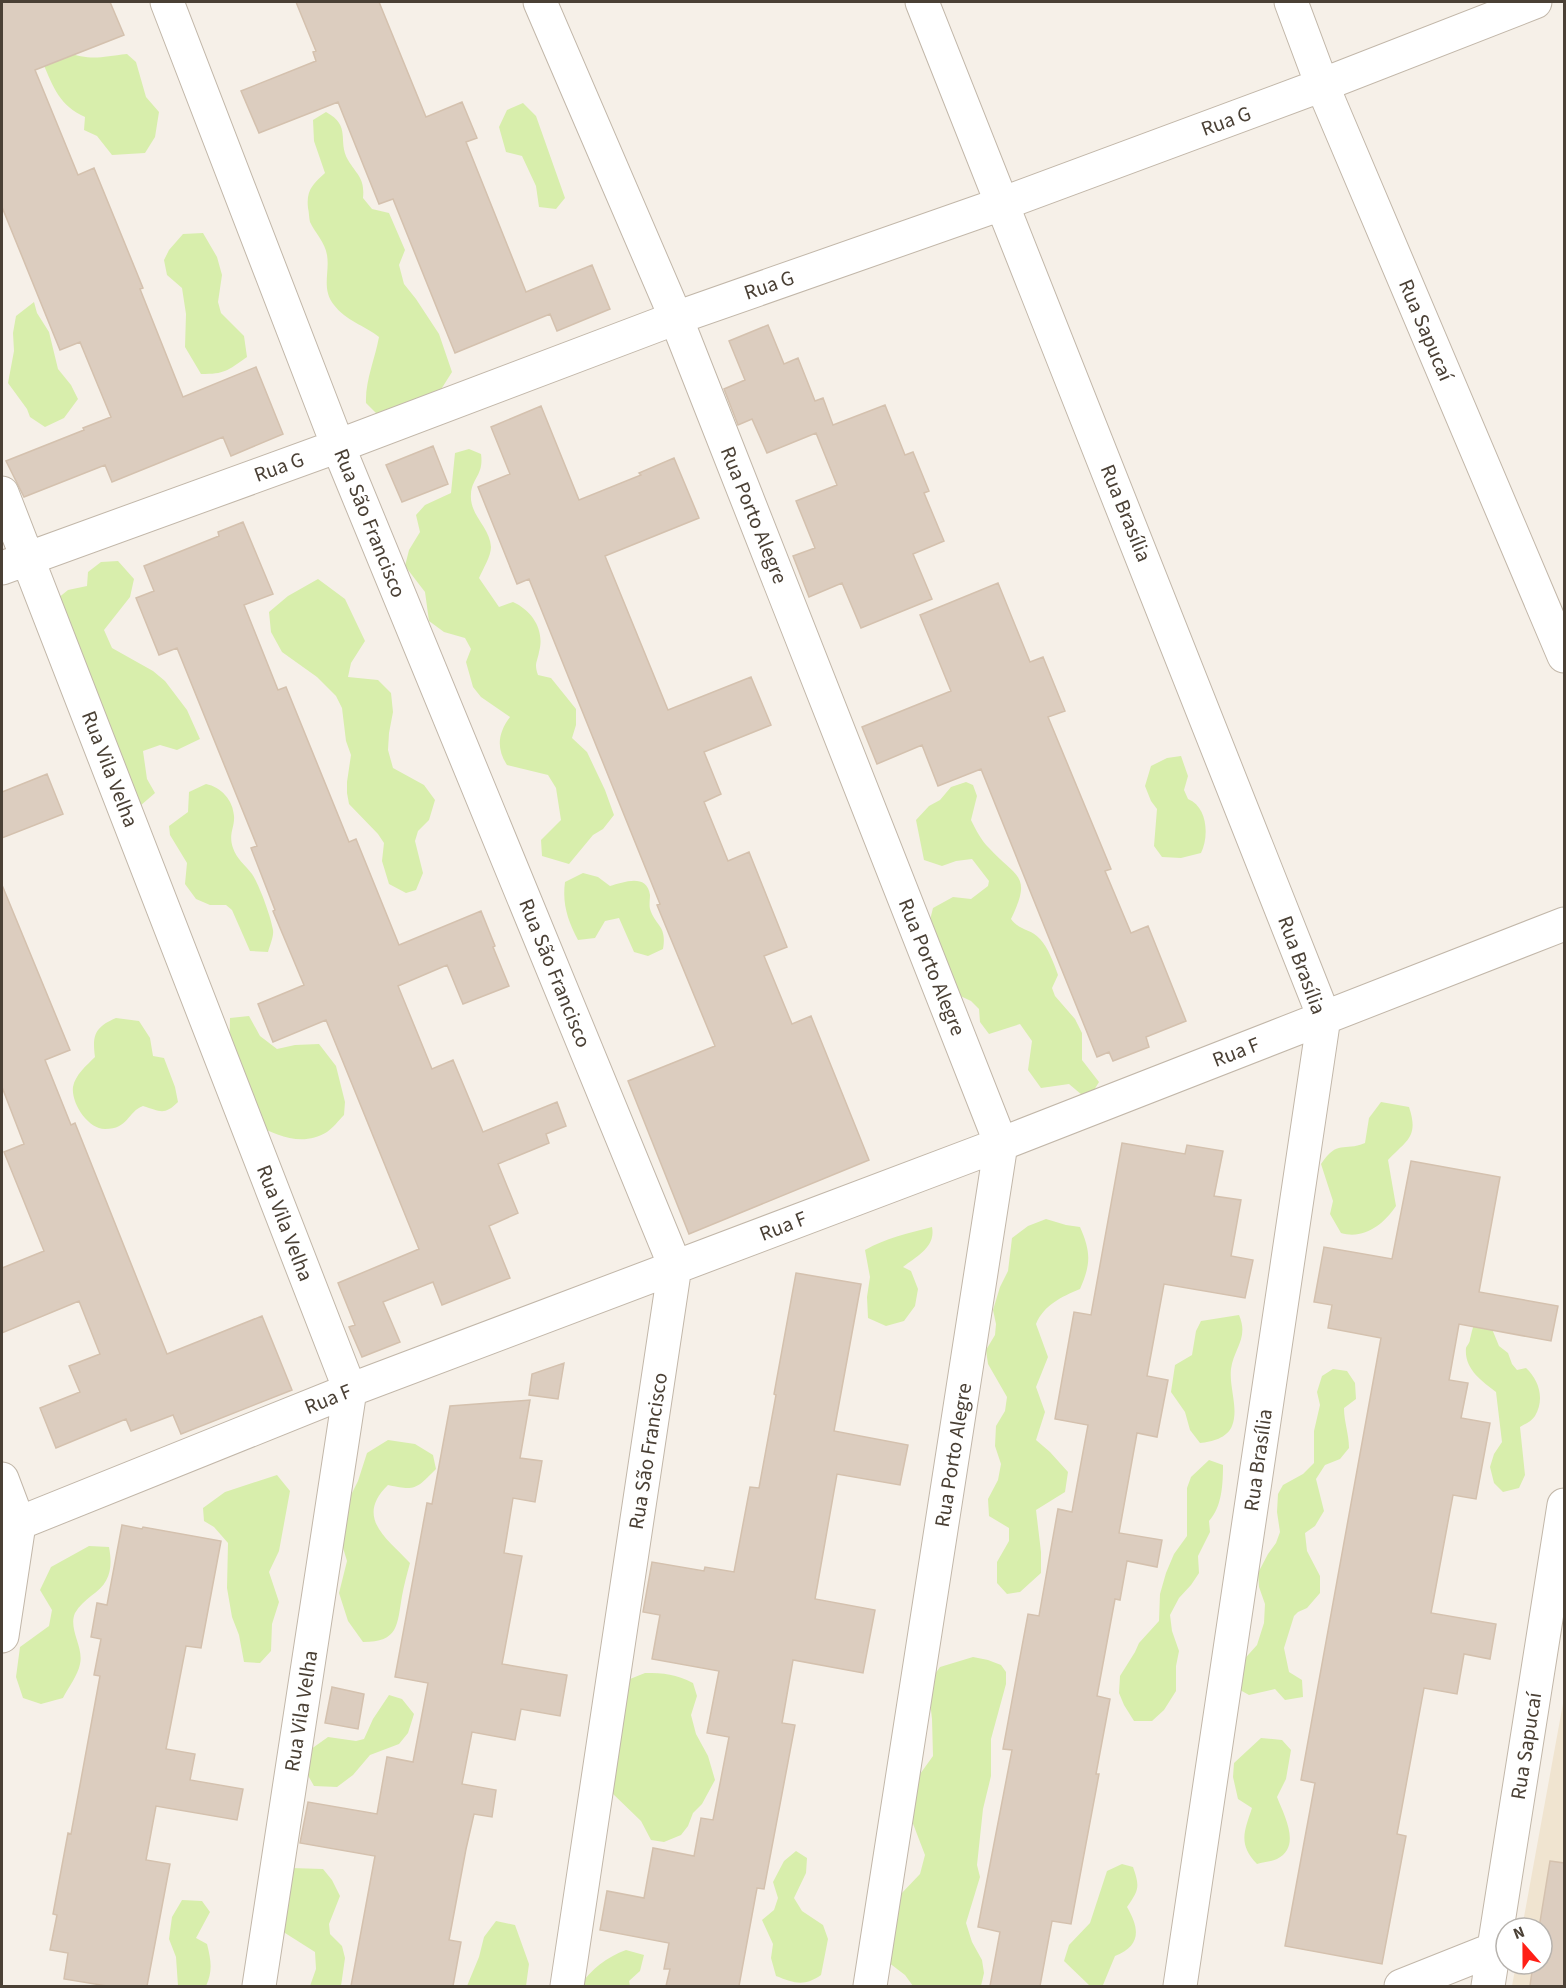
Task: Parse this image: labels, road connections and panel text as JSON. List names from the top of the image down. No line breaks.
{"streets":{"street":["Rua G","Rua Sapucaí","Rua Brasília","Rua Porto Alegre","Rua São Francisco","Rua Vila Velha","Rua F"]},"crossings":[["Rua G","Rua Sapucaí"],["Rua G","Rua Brasília"],["Rua G","Rua Porto Alegre"],["Rua G","Rua São Francisco"],["Rua G","Rua Vila Velha"],["Rua Brasília","Rua F"],["Rua Porto Alegre","Rua F"],["Rua São Francisco","Rua F"],["Rua Vila Velha","Rua F"]],"north":"top"}
